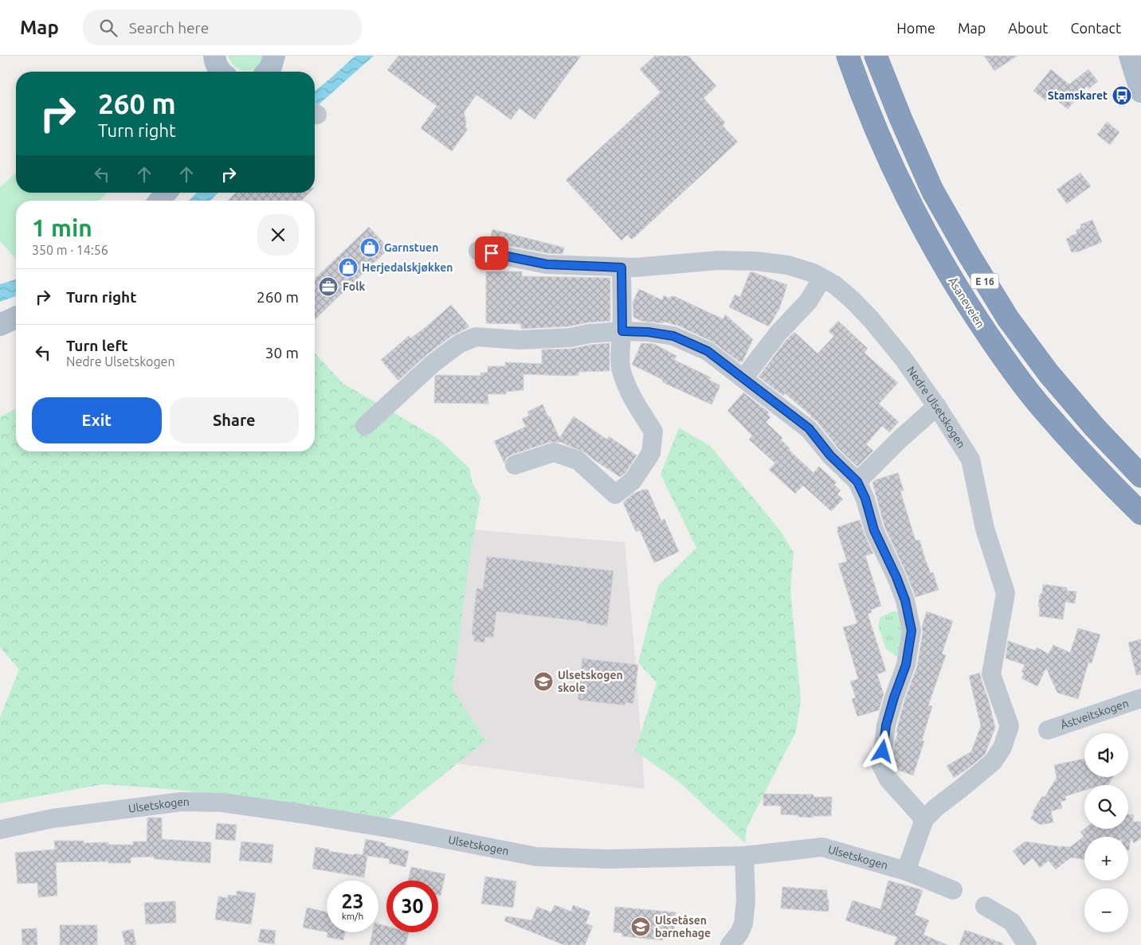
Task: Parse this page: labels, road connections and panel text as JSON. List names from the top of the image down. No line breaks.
{"streets":{"highway":["E 16","Åsaneveien"],"street":["Nedre Ulsetskogen","Åstveitskogen","Ulsetskogen"]},"crossings":[["Nedre Ulsetskogen","Ulsetskogen"]],"places":{"bus stop":["Stamskaret"],"shop":["Garnstuen","Herjedalskjøkken"],"office":["Folk"],"school or university":["Ulsetskogen skole","Ulsetåsen barnehage"]},"page":{"header":"Map","search":"Search here","nav":["Home","Map","About","Contact"],"turn":["260 m","Turn right"],"heading":["1 min","350 m · 14:56"],"list":[{"name":"Turn right","value":"260 m"},{"name":"Turn left","note":"Nedre Ulsetskogen","value":"30 m"}],"buttons":["Exit","Share"],"map_buttons":["+","−"],"speed":"23 km/h","limit":"30"}}
